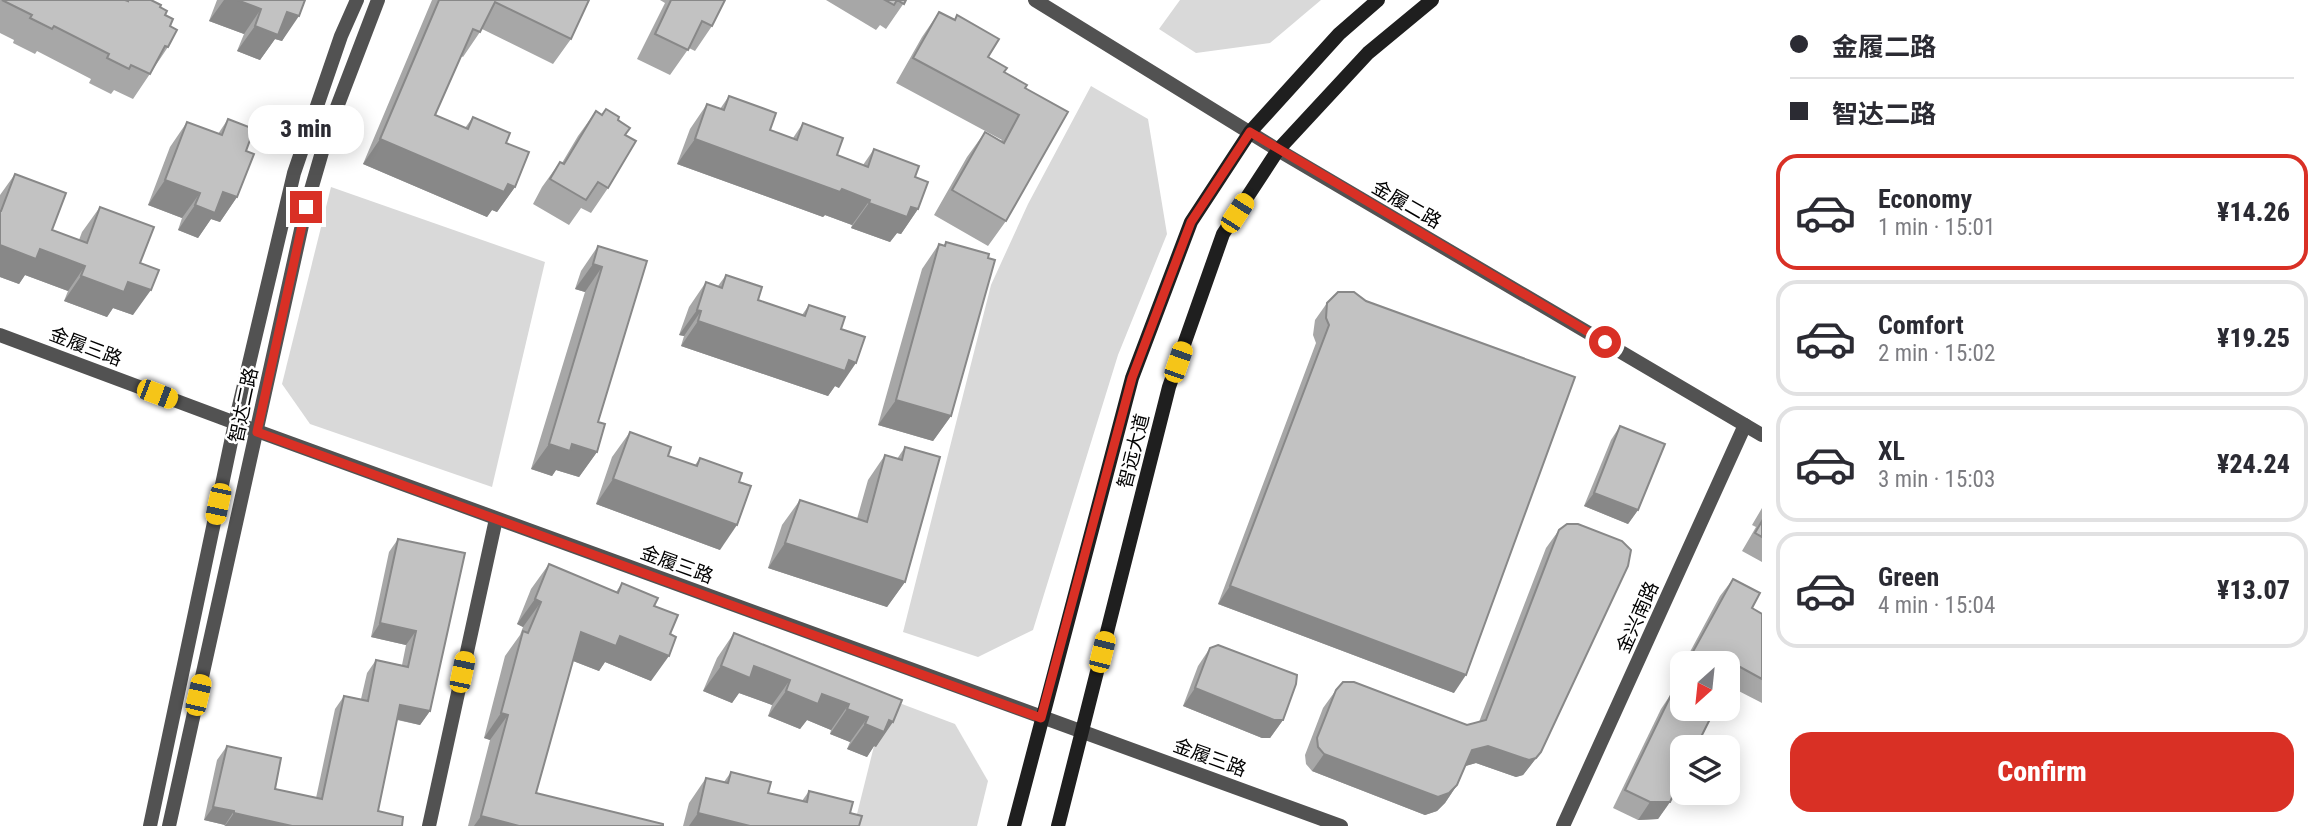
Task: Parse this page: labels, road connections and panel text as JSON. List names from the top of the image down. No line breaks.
{"streets":{"main road":["智远大道"],"street":["金履二路","金履三路","智达二路","金兴南路"]},"crossings":[["金履二路","智远大道"],["金履二路","金兴南路"],["金履三路","智达二路"],["金履三路","智远大道"]],"north":"bottom left","page":{"banner":["金履二路","智达二路"],"bubble":"3 min","list":[{"name":"Economy","note":"1 min · 15:01","value":"¥14.26"},{"name":"Comfort","note":"2 min · 15:02","value":"¥19.25"},{"name":"XL","note":"3 min · 15:03","value":"¥24.24"},{"name":"Green","note":"4 min · 15:04","value":"¥13.07"}],"buttons":"Confirm"}}
